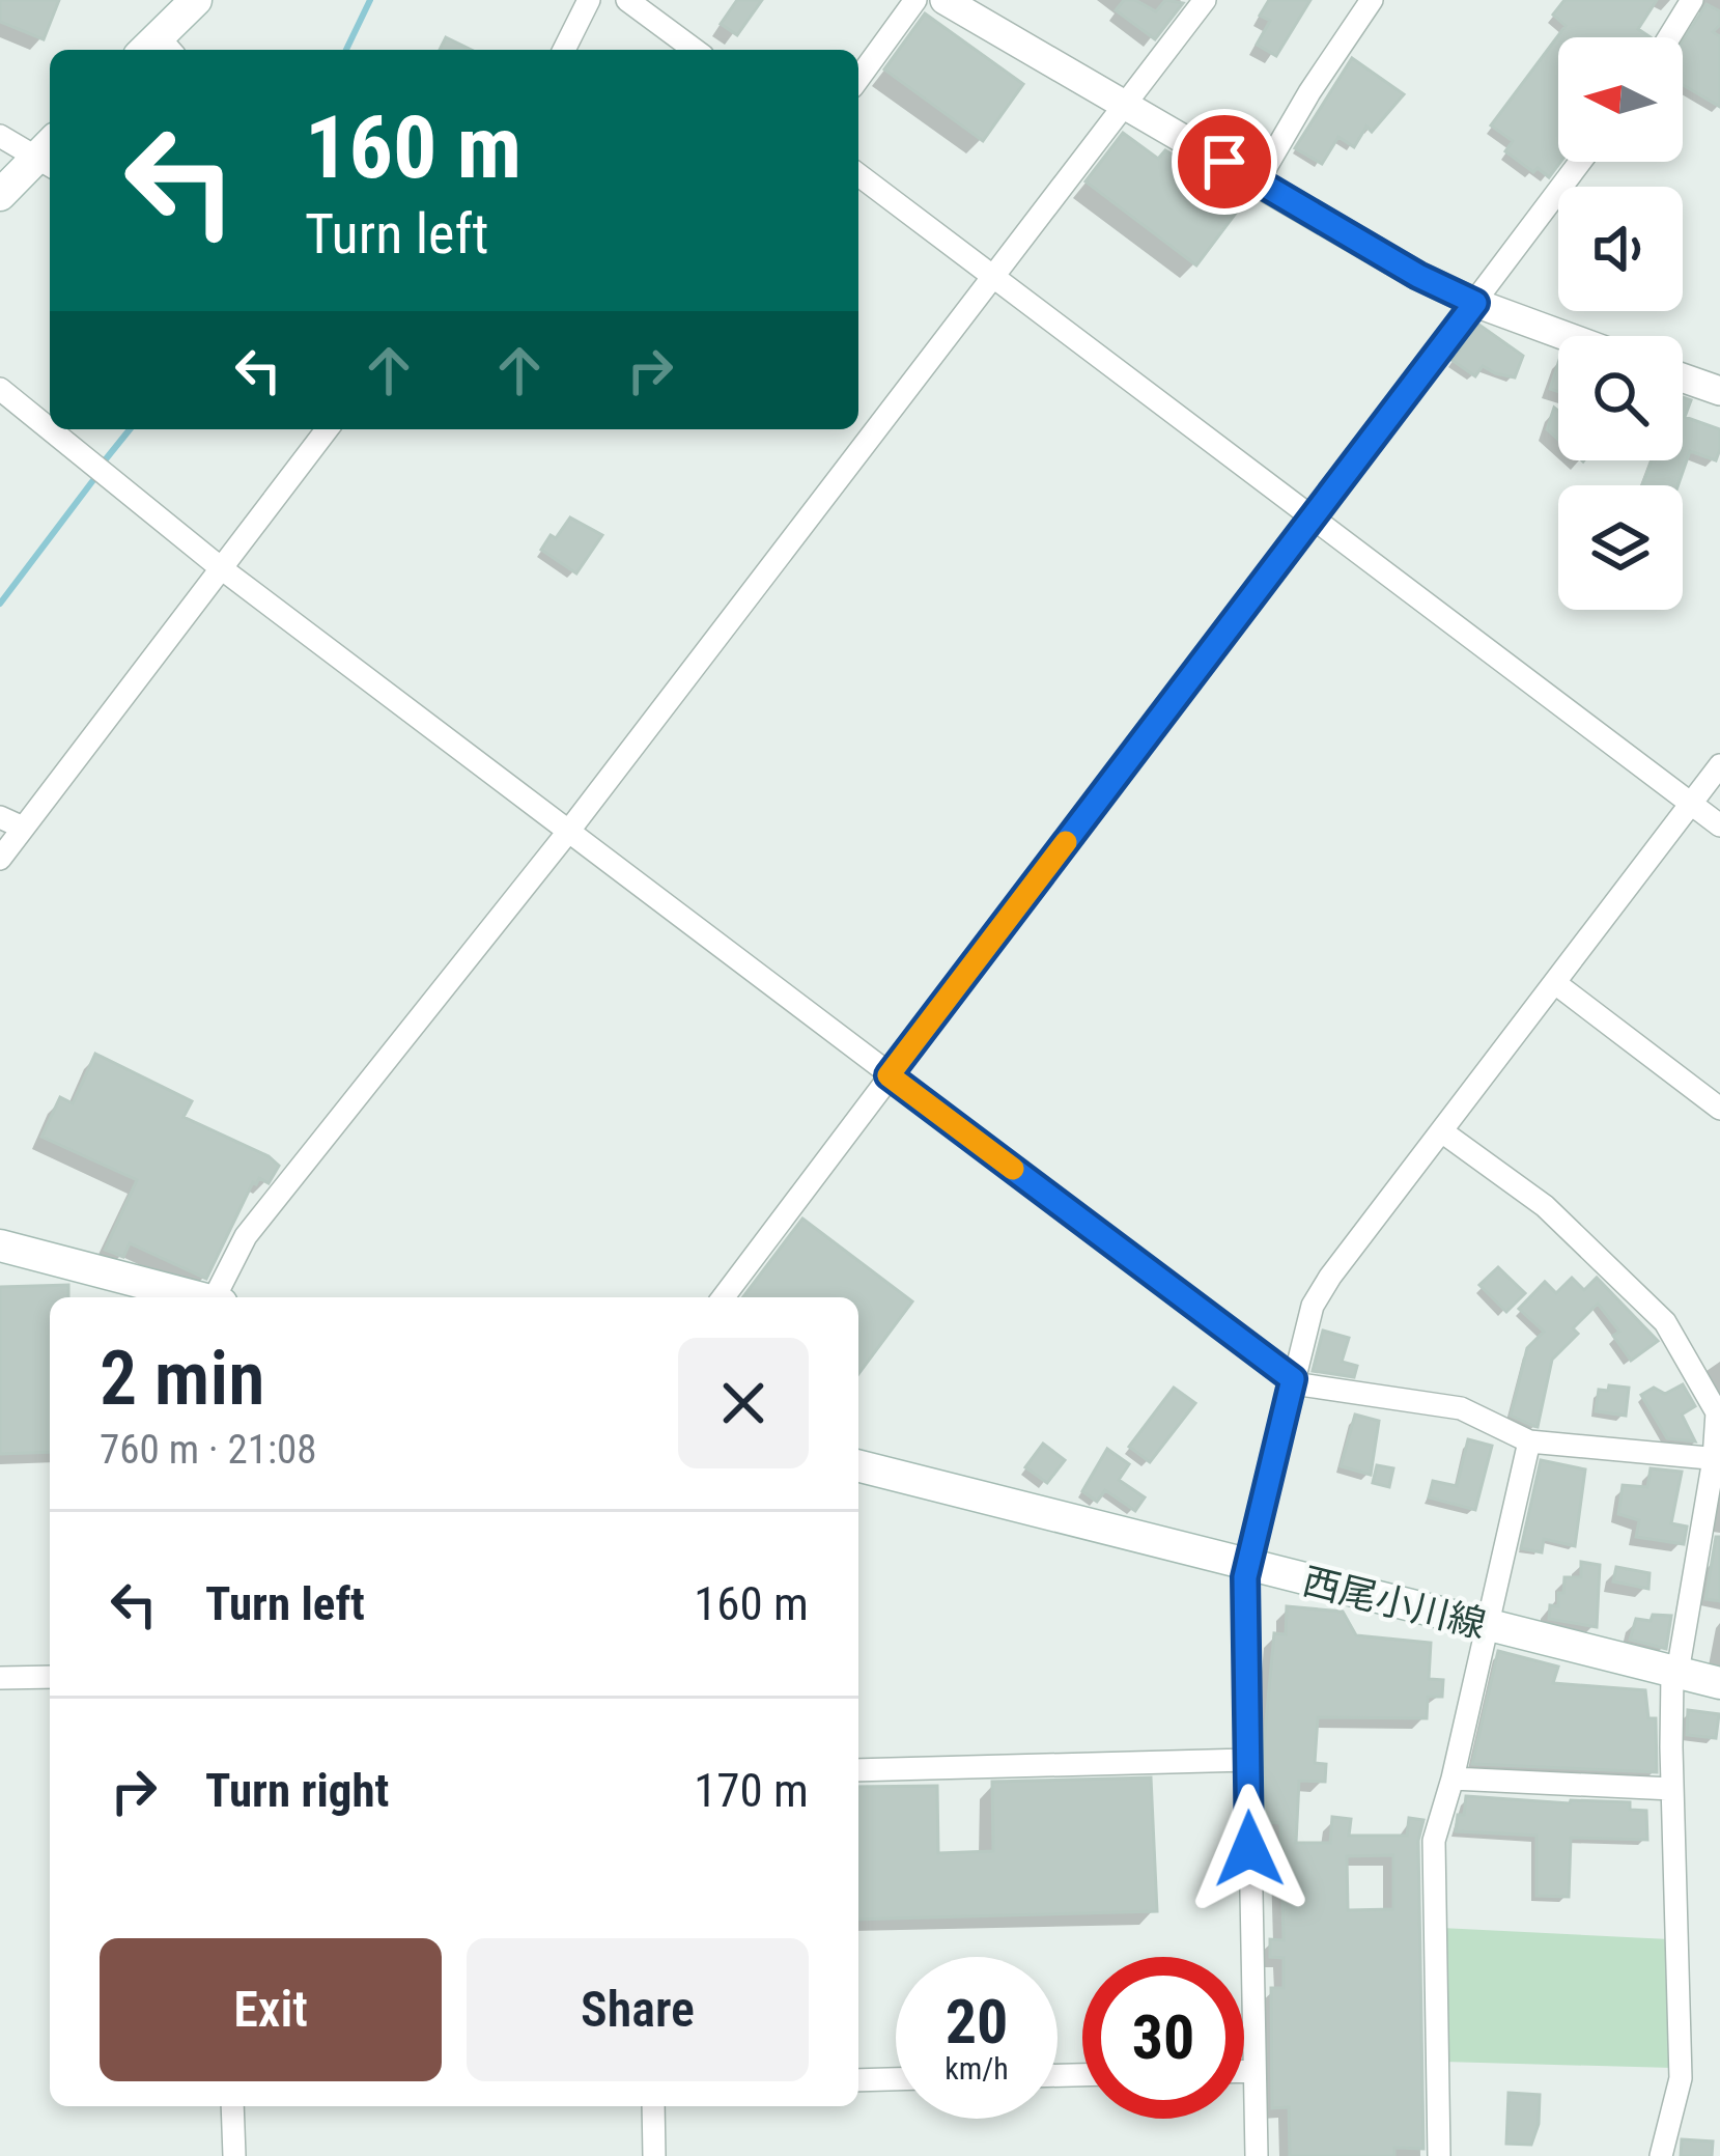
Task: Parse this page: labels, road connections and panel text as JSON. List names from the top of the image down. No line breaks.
{"streets":{"main road":["西尾小川線"]},"north":"left","page":{"turn":["160 m","Turn left"],"heading":["2 min","760 m · 21:08"],"list":[{"name":"Turn left","value":"160 m"},{"name":"Turn right","value":"170 m"}],"buttons":["Exit","Share"],"speed":"20 km/h","limit":"30"}}
